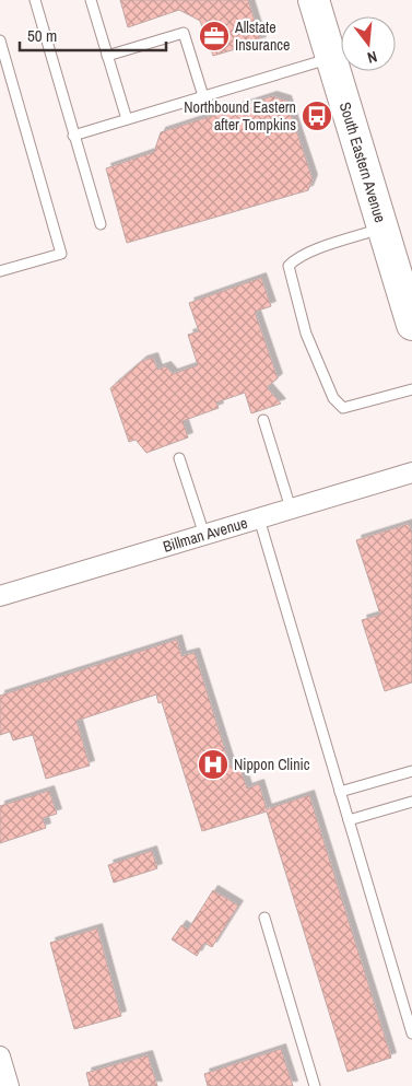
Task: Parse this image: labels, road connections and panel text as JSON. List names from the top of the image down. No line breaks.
{"streets":{"main road":["South Eastern Avenue"],"street":["Billman Avenue"]},"places":{"office":["Allstate Insurance"],"bus stop":["Northbound Eastern after Tompkins"],"hospital":["Nippon Clinic"]},"scale_bar":"50 m","north":"bottom"}
